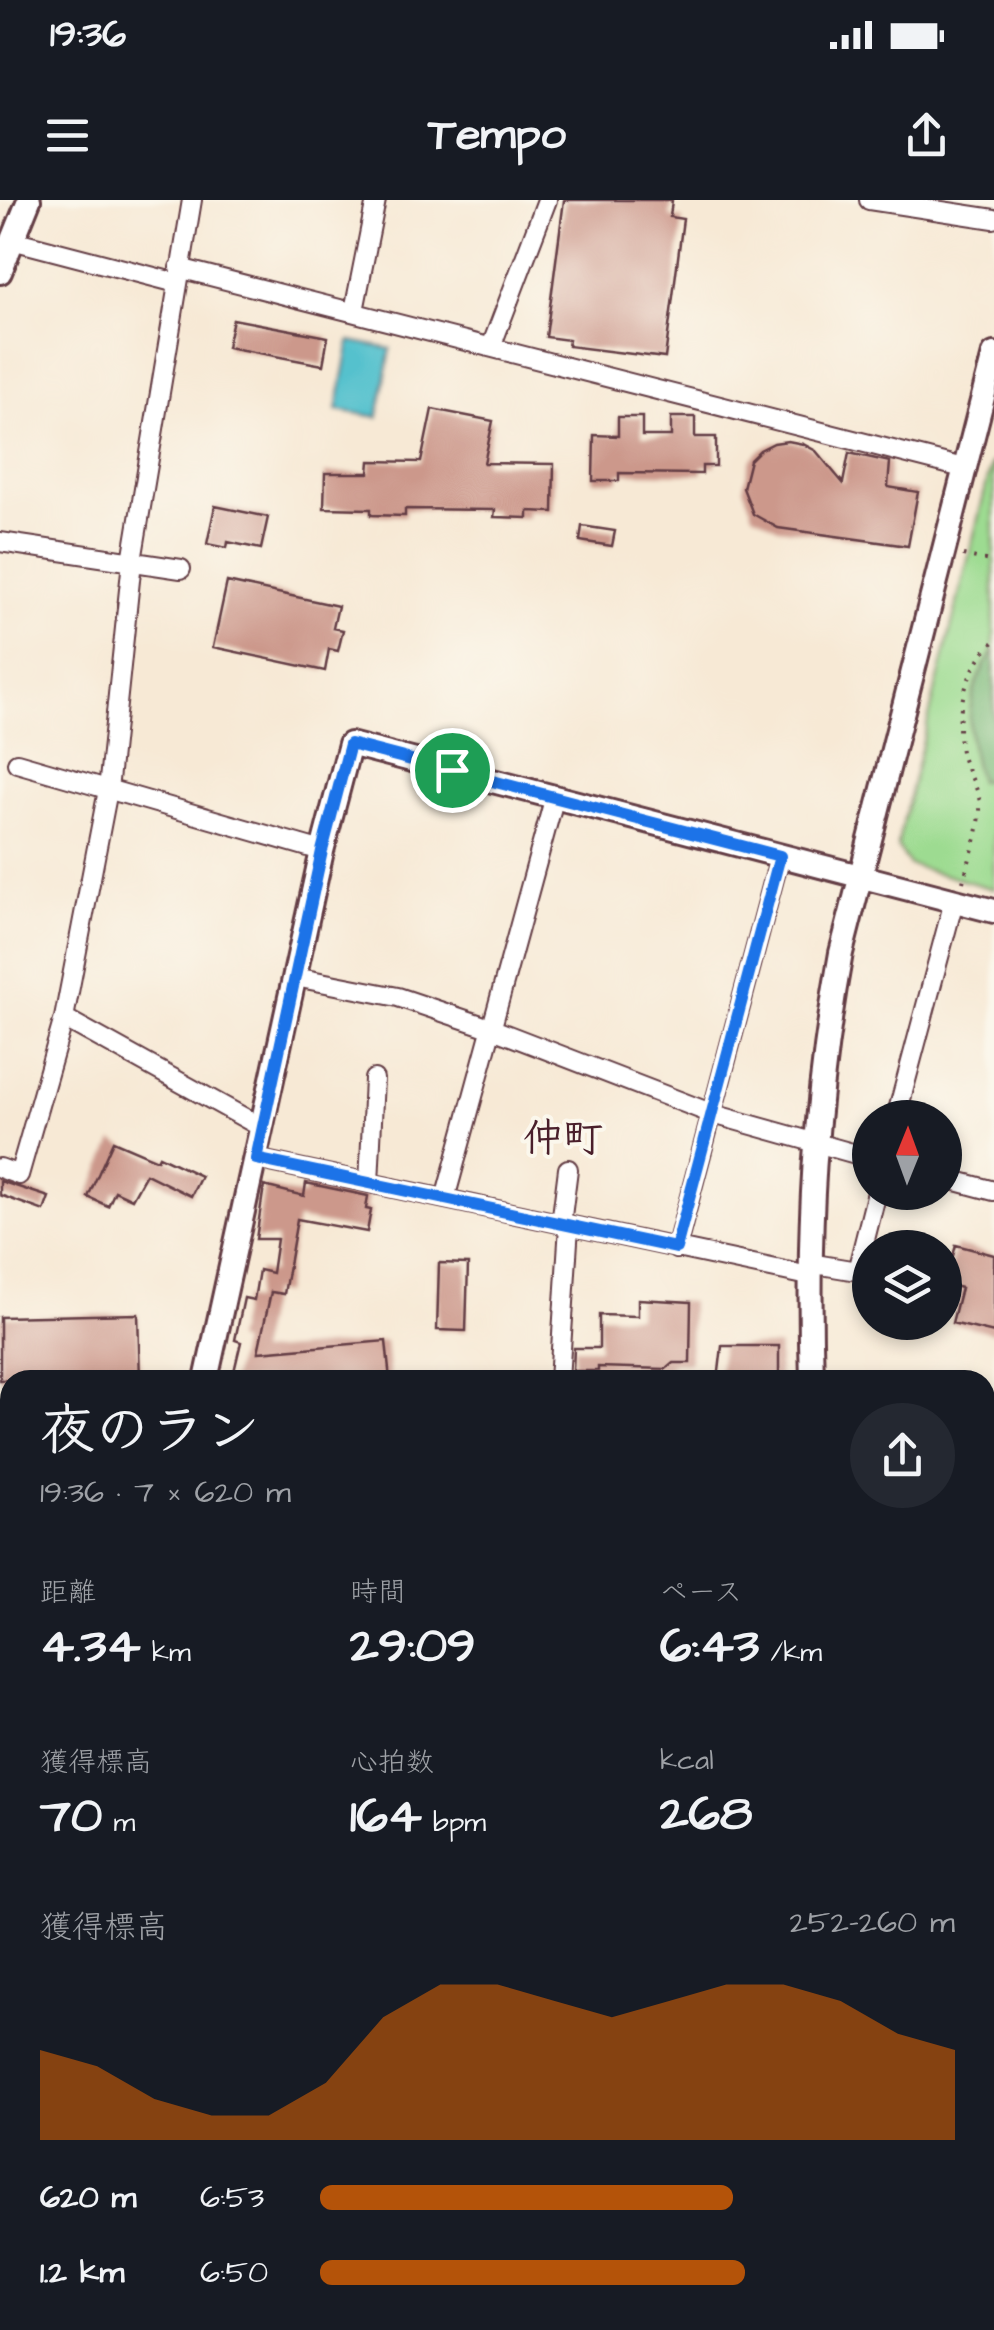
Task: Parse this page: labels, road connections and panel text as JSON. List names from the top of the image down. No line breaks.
{"districts":["仲町"],"north":"top","page":{"status":"19:36","header":"Tempo","heading":["夜のラン","19:36 · 7 × 620 m"],"stats":[["距離","4.34 km"],["時間","29:09"],["ペース","6:43 /km"],["獲得標高","70 m"],["心拍数","164 bpm"],["kcal","268"]],"chart":["獲得標高","252–260 m"],"list":[{"name":"620 m","note":"6:53"},{"name":"1.2 km","note":"6:50"}]}}
